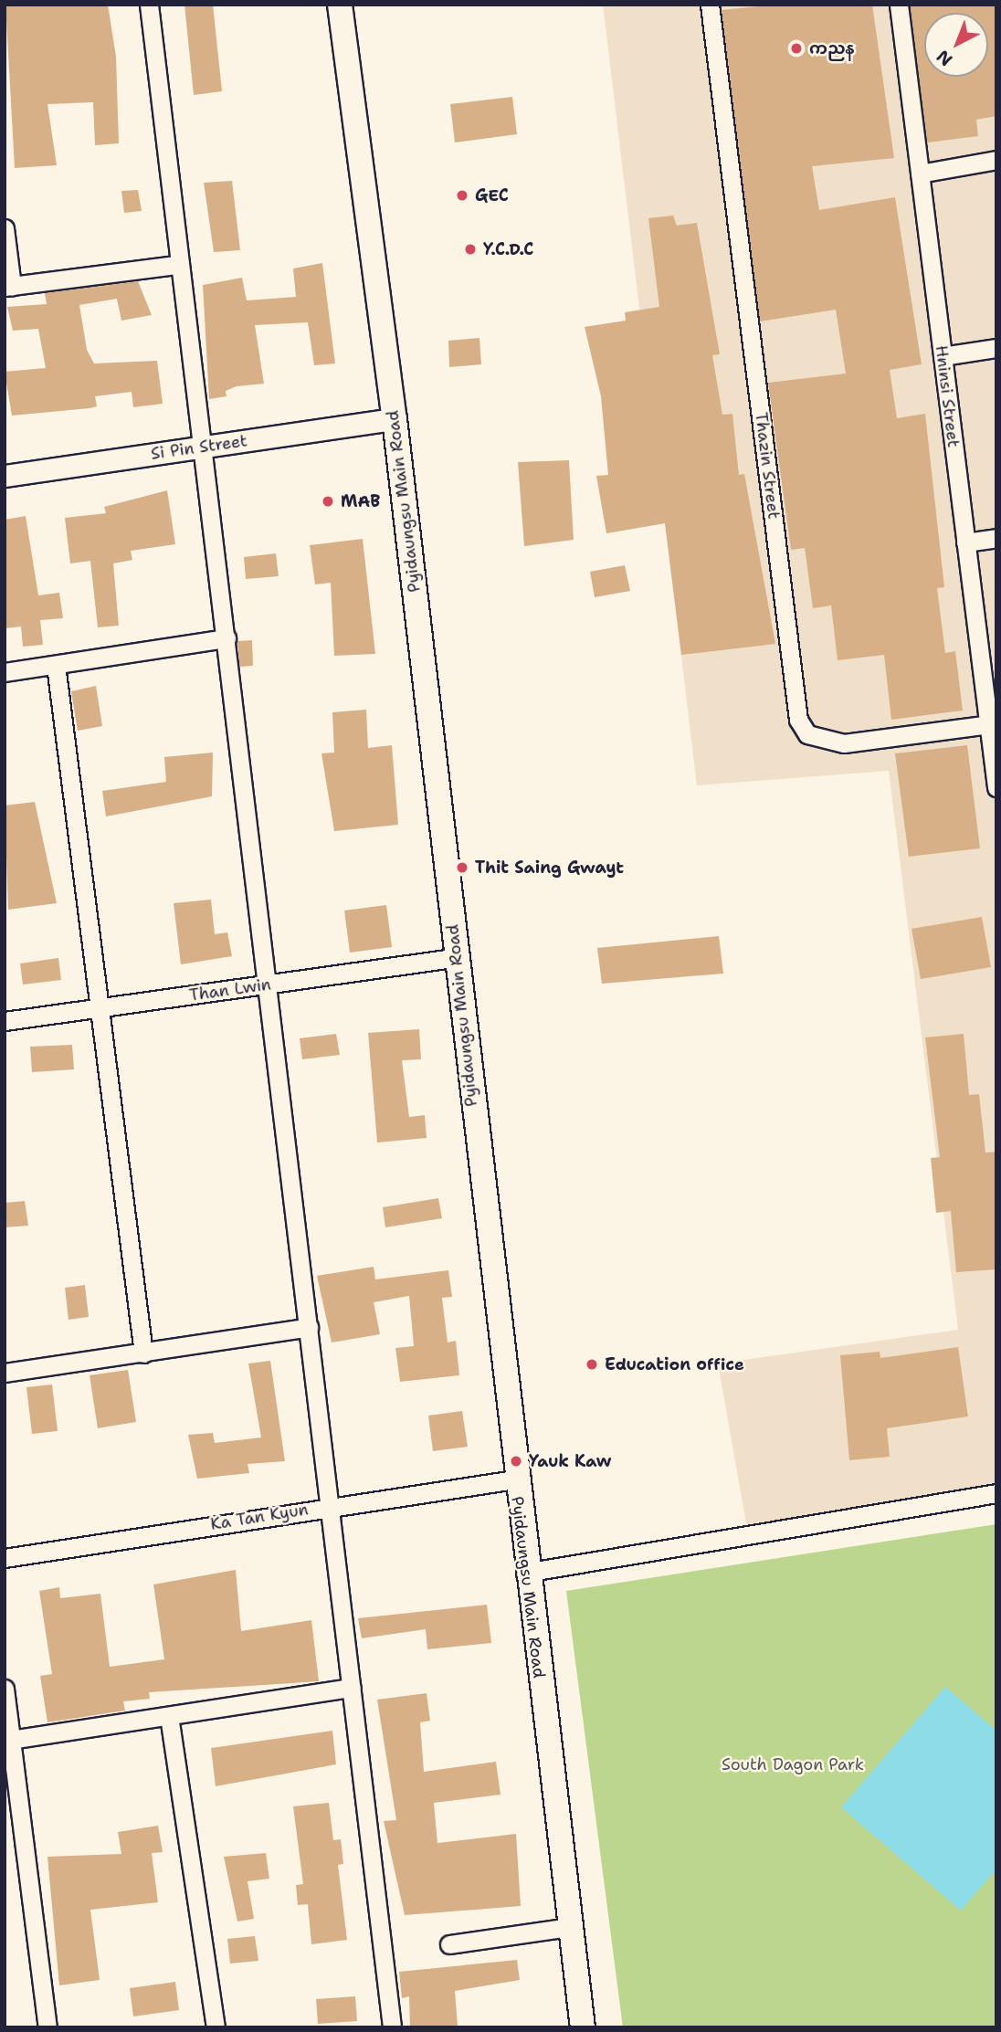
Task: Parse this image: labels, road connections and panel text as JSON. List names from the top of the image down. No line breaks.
{"streets":{"main road":["Pyidaungsu Main Road"],"street":["Hninsi Street","Si Pin Street","Thazin Street","Than Lwin","Ka Tan Kyun"]},"crossings":[["Hninsi Street","Thazin Street"],["Si Pin Street","Pyidaungsu Main Road"],["Pyidaungsu Main Road","Than Lwin"],["Pyidaungsu Main Road","Ka Tan Kyun"]],"parks":["South Dagon Park"],"places":["ကညန","GEC","Y.C.D.C","MAB","Thit Saing Gwayt","Education office","Yauk Kaw"],"north":"bottom left"}
